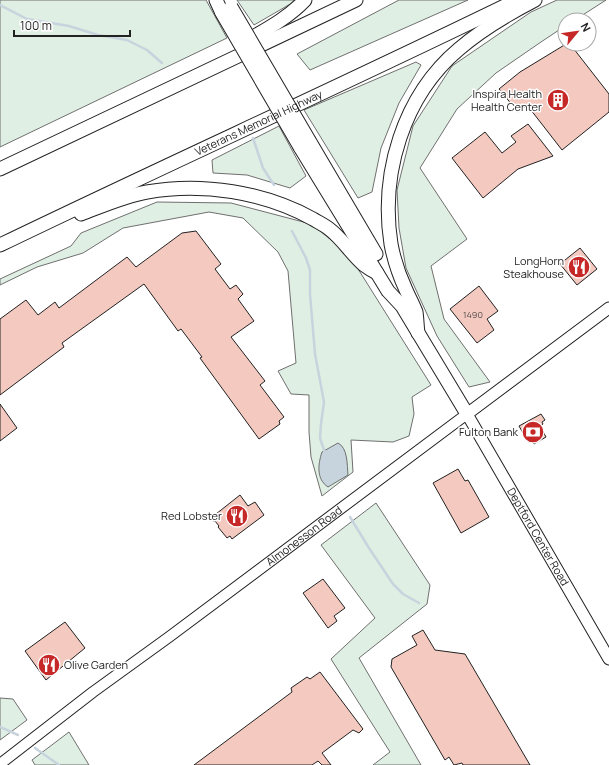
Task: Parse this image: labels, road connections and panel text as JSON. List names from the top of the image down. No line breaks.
{"streets":{"highway":["Veterans Memorial Highway"],"main road":["Almonesson Road","Deptford Center Road"]},"crossings":[["Almonesson Road","Deptford Center Road"]],"places":{"building":["Inspira Health Health Center"],"restaurant":["LongHorn Steakhouse","Red Lobster","Olive Garden"],"bank":["Fulton Bank"]},"house_numbers":["1490"],"scale_bar":"100 m","north":"top right"}
